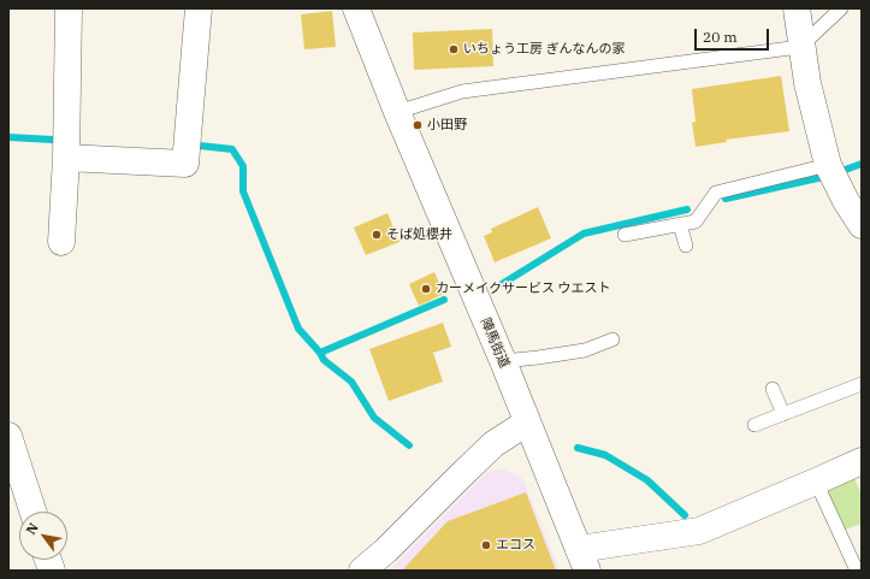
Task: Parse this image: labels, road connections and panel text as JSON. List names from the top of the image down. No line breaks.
{"streets":{"street":["陣馬街道"]},"places":["いちょう工房 ぎんなんの家","小田野","そば処櫻井","カーメイクサービス ウエスト","エコス"],"scale_bar":"20 m","north":"top left"}
